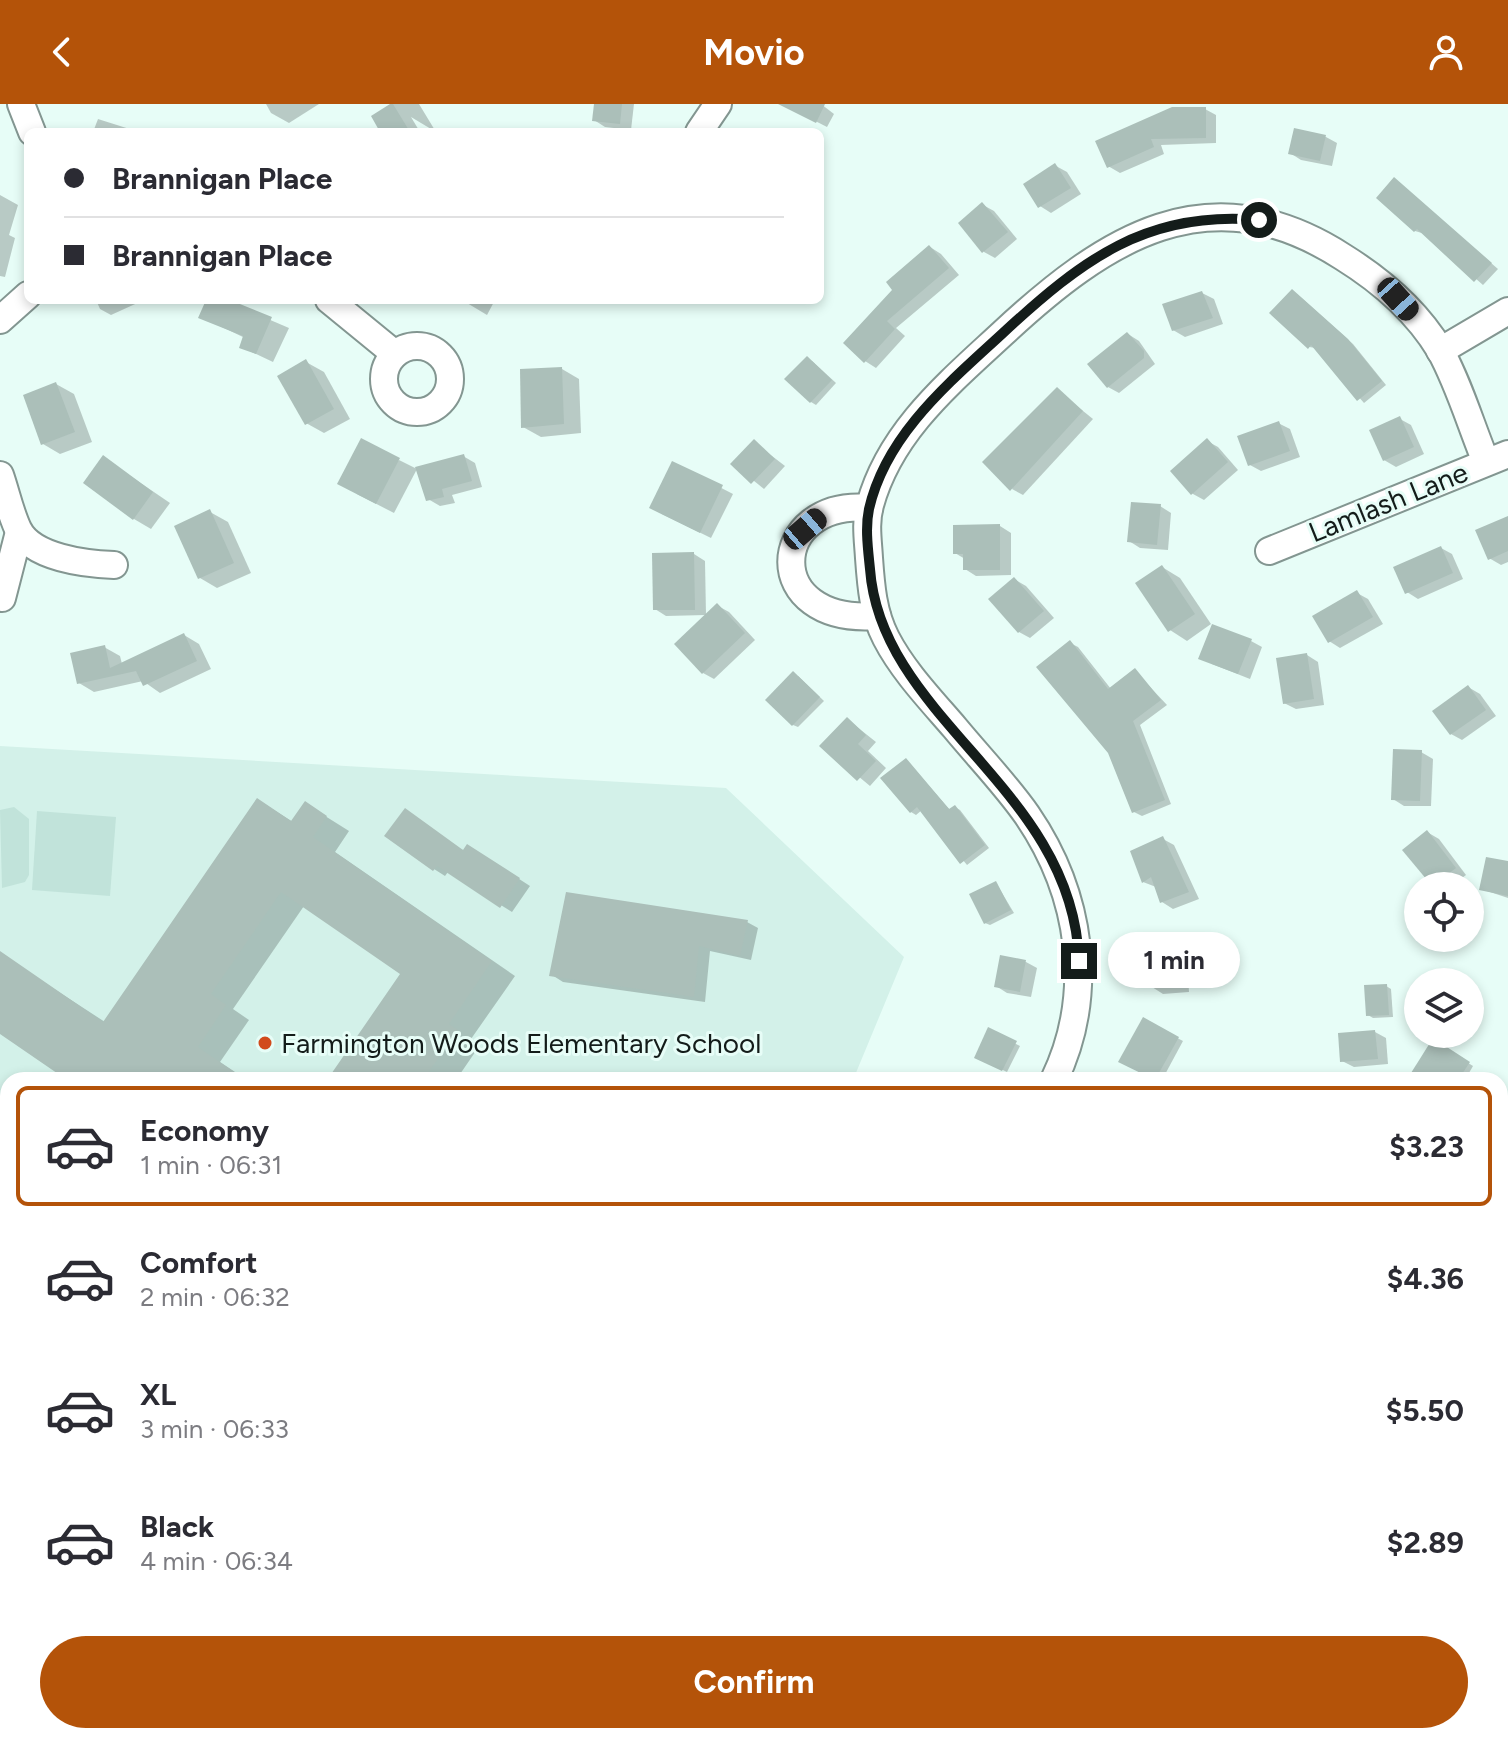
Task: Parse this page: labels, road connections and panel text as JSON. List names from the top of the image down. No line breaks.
{"streets":{"street":["Lamlash Lane"]},"places":["Farmington Woods Elementary School"],"page":{"header":"Movio","banner":["Brannigan Place","Brannigan Place"],"bubble":"1 min","list":[{"name":"Economy","note":"1 min · 06:31","value":"$3.23"},{"name":"Comfort","note":"2 min · 06:32","value":"$4.36"},{"name":"XL","note":"3 min · 06:33","value":"$5.50"},{"name":"Black","note":"4 min · 06:34","value":"$2.89"}],"buttons":"Confirm"}}
